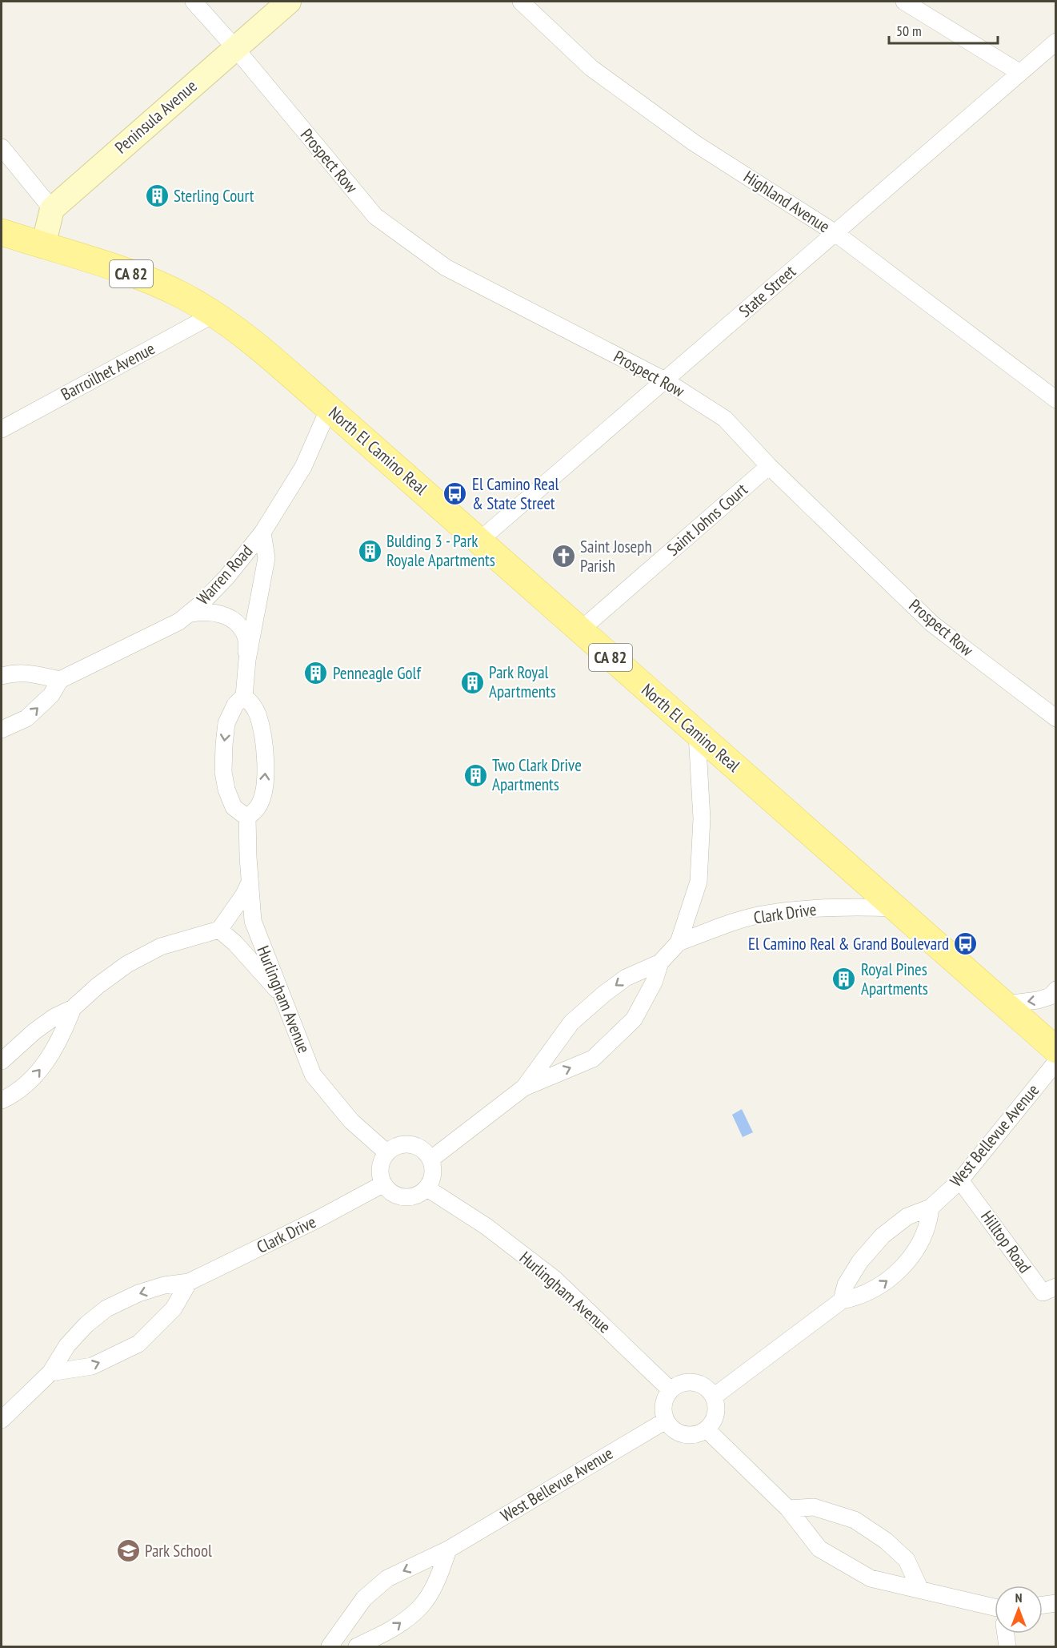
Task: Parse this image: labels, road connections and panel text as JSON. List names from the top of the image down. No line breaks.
{"streets":{"main road":["Peninsula Avenue","CA 82","North El Camino Real"],"street":["Prospect Row","Highland Avenue","State Street","Barroilhet Avenue","Saint Johns Court","Warren Road","Clark Drive","Hurlingham Avenue","West Bellevue Avenue","Hilltop Road"]},"crossings":[["Peninsula Avenue","Prospect Row"],["Prospect Row","State Street"],["Prospect Row","Saint Johns Court"],["Highland Avenue","State Street"],["CA 82","Barroilhet Avenue"],["CA 82","North El Camino Real"],["State Street","North El Camino Real"],["Barroilhet Avenue","North El Camino Real"],["North El Camino Real","Saint Johns Court"],["North El Camino Real","Warren Road"],["North El Camino Real","Clark Drive"],["Clark Drive","Hurlingham Avenue"],["Hurlingham Avenue","West Bellevue Avenue"],["West Bellevue Avenue","Hilltop Road"]],"places":{"building":["Sterling Court","Bulding 3 - Park Royale Apartments","Penneagle Golf","Park Royal Apartments","Two Clark Drive Apartments","Royal Pines Apartments"],"bus stop":["El Camino Real & State Street","El Camino Real & Grand Boulevard"],"church":["Saint Joseph Parish"],"school or university":["Park School"]},"scale_bar":"50 m","north":"top"}
